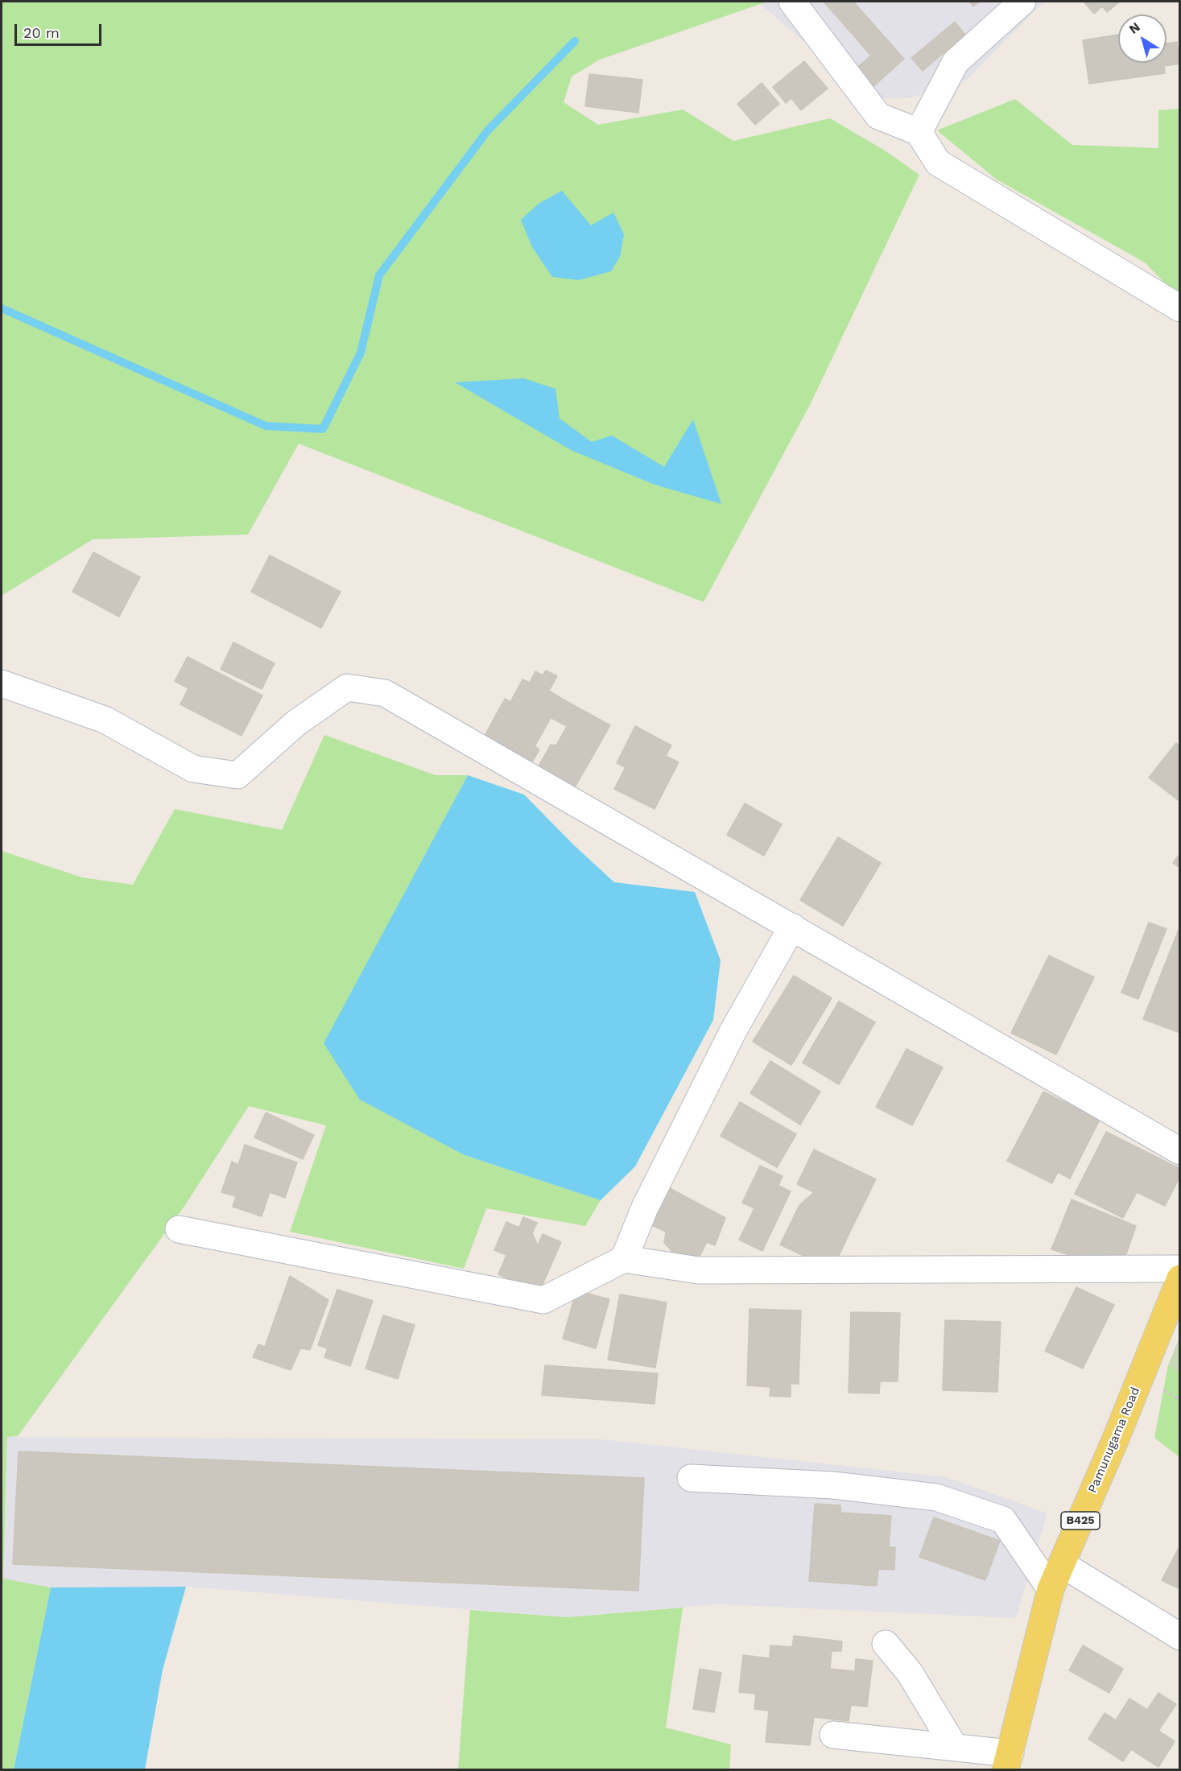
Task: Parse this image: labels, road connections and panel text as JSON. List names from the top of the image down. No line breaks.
{"streets":{"main road":["Pamunugama Road","B425"]},"scale_bar":"20 m","north":"top left"}
